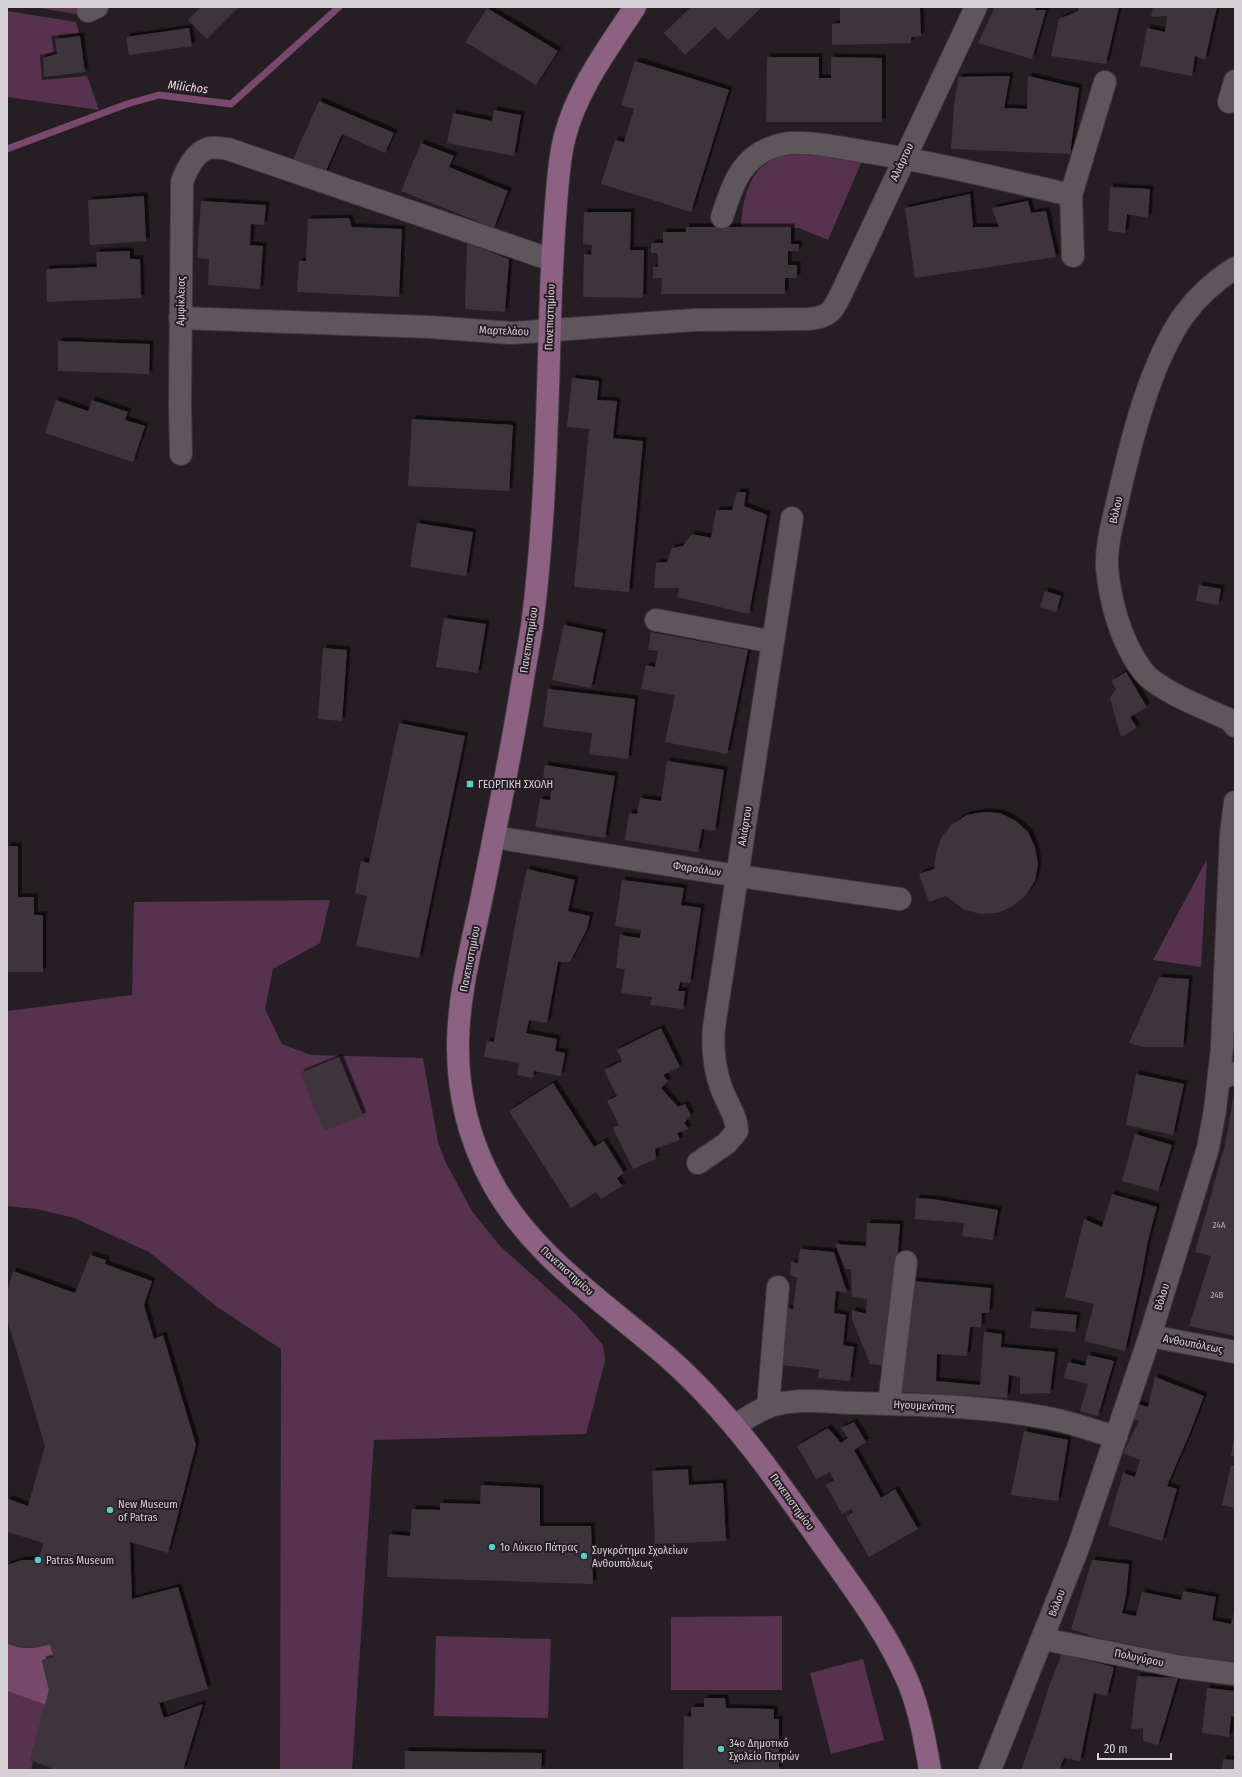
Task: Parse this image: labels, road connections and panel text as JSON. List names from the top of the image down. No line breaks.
{"streets":{"main road":["Πανεπιστημίου"],"street":["Αλιάρτου","Αμφίκλειας","Μαρτελάου","Βόλου","Φαρσάλων","Ανθουπόλεως","Ηγουμενίτσης","Πολυγύρου"]},"crossings":[["Αλιάρτου","Μαρτελάου"],["Αλιάρτου","Φαρσάλων"],["Αμφίκλειας","Πανεπιστημίου"],["Αμφίκλειας","Μαρτελάου"],["Πανεπιστημίου","Μαρτελάου"],["Πανεπιστημίου","Φαρσάλων"],["Πανεπιστημίου","Ηγουμενίτσης"],["Βόλου","Ανθουπόλεως"],["Βόλου","Ηγουμενίτσης"],["Βόλου","Πολυγύρου"]],"water":["Milichos"],"places":{"transit":["ΓΕΩΡΓΙΚΗ ΣΧΟΛΗ"],"other":["New Museum of Patras","1ο Λύκειο Πάτρας","Συγκρότημα Σχολείων Ανθουπόλεως","Patras Museum","34ο Δημοτικό Σχολείο Πατρών"]},"house_numbers":["24Α","24Β"],"scale_bar":"20 m"}
